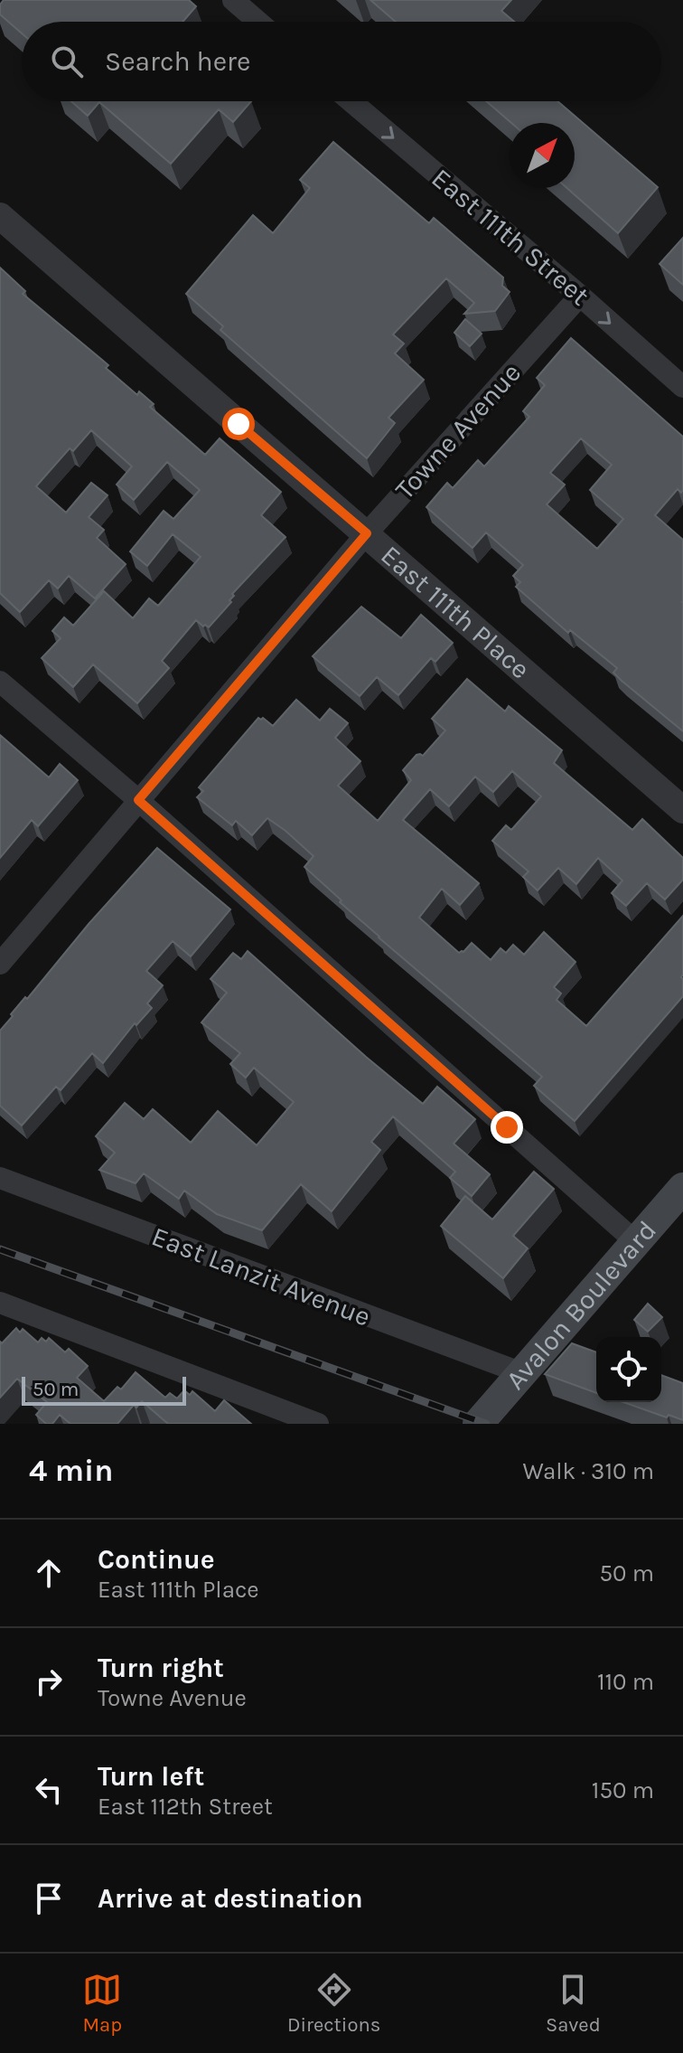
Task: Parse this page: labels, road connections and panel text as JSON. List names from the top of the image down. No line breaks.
{"streets":{"main road":["Avalon Boulevard"],"street":["East 111th Street","Towne Avenue","East 111th Place","East Lanzit Avenue"]},"crossings":[["East 111th Street","Towne Avenue"],["Towne Avenue","East 111th Place"],["East Lanzit Avenue","Avalon Boulevard"]],"one_way":["East 111th Street"],"scale_bar":"50 m","north":"top right","page":{"search":"Search here","scale":"50 m","heading":["4 min","Walk · 310 m"],"list":[["Continue","East 111th Place","50 m"],["Turn right","Towne Avenue","110 m"],["Turn left","East 112th Street","150 m"],"Arrive at destination"],"nav":["Map","Directions","Saved"]}}
